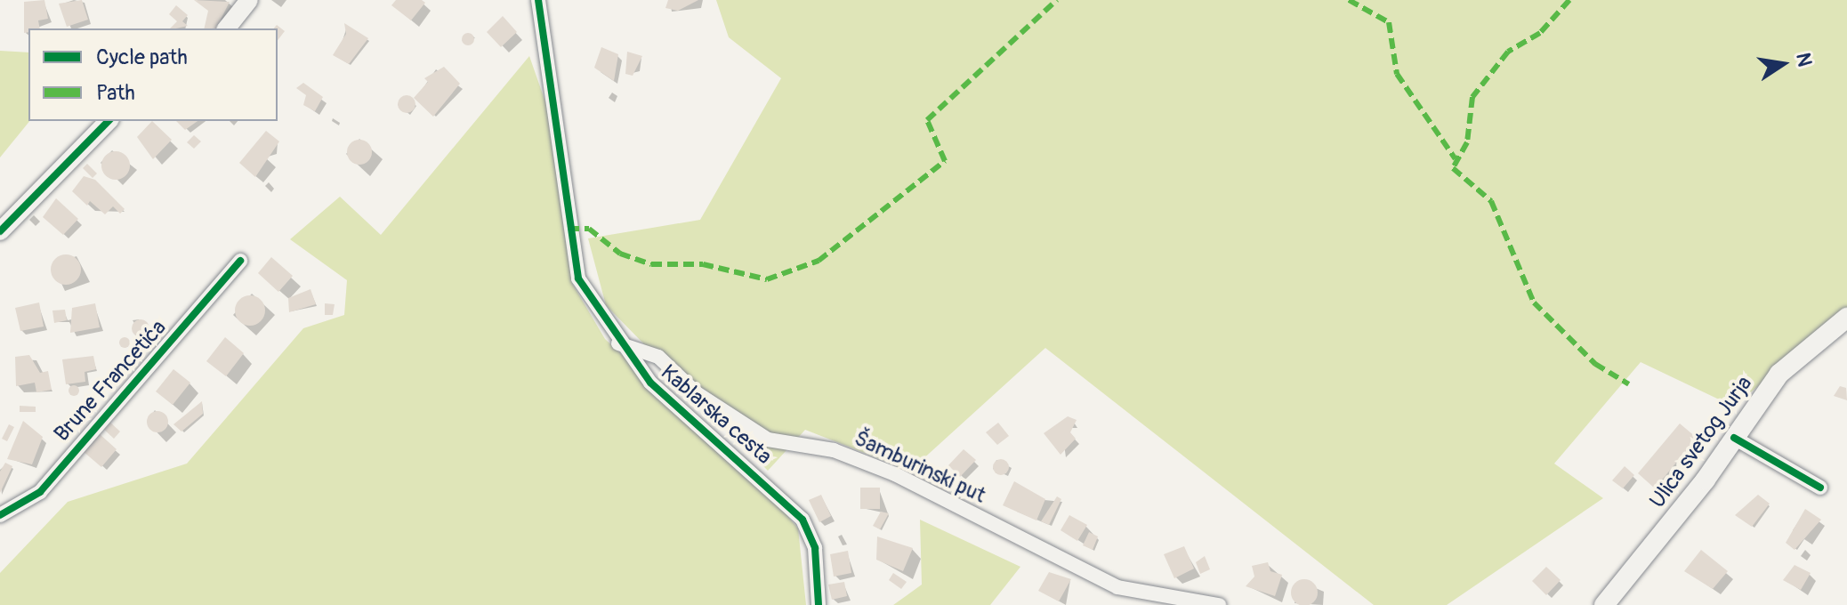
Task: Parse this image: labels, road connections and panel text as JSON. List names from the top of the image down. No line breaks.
{"streets":{"main road":["Ulica svetog Jurja"],"street":["Brune Francetića","Kablarska cesta","Šamburinski put"]},"crossings":[["Kablarska cesta","Šamburinski put"]],"legend":["Cycle path","Path"],"north":"right"}
